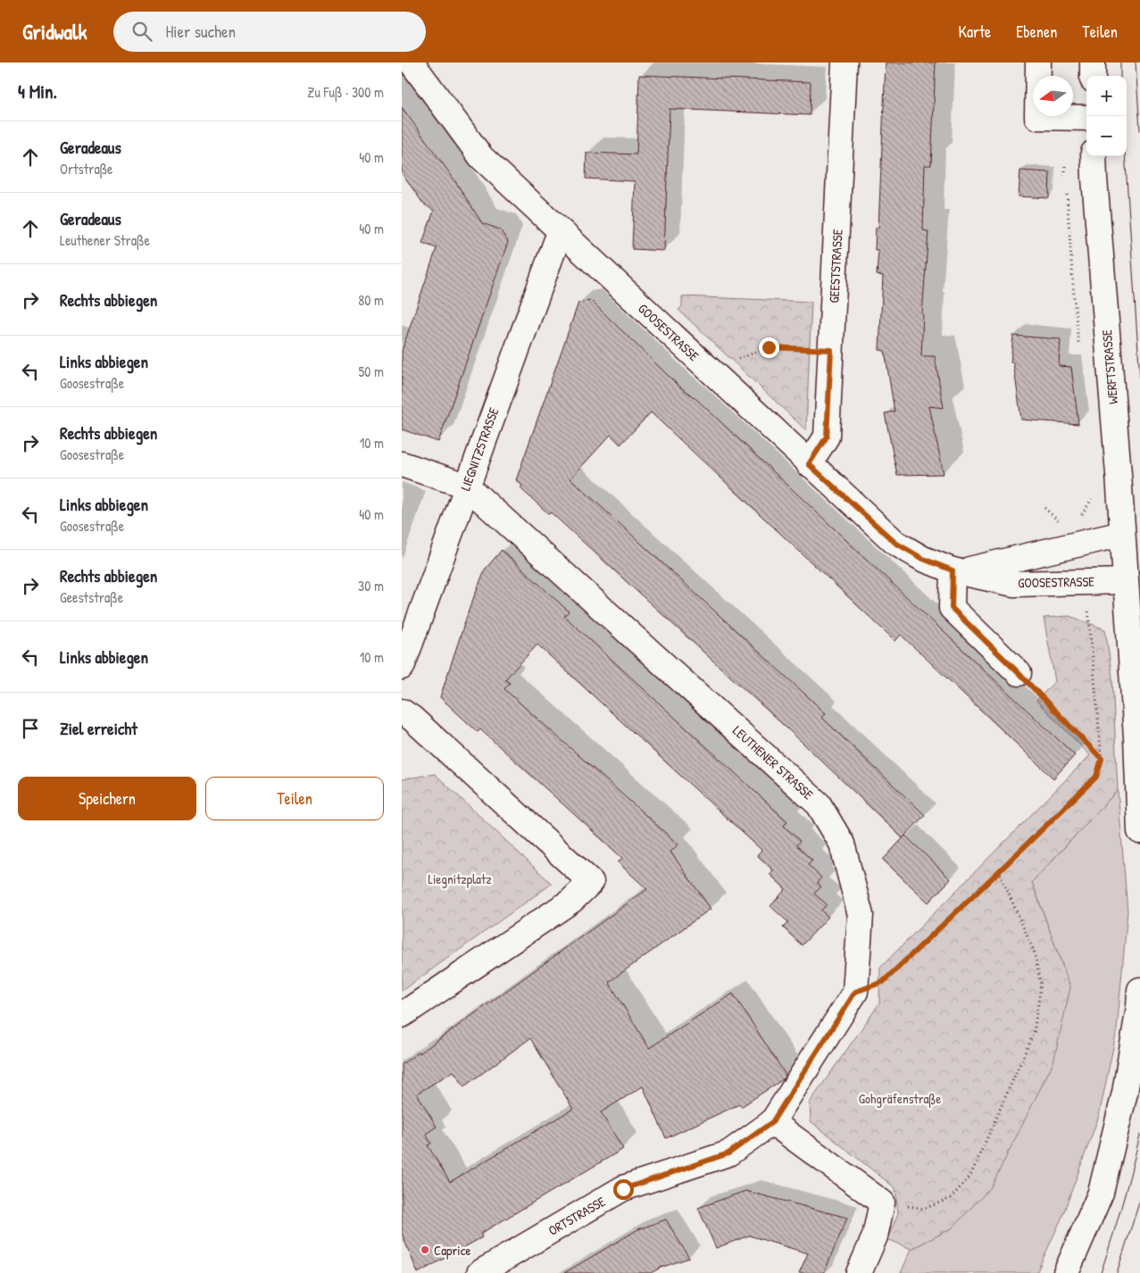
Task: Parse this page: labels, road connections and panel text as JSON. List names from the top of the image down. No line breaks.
{"streets":{"street":["GEESTSTRASSE","GOOSESTRASSE","WERFTSTRASSE","LIEGNITZSTRASSE","LEUTHENER STRASSE","ORTSTRASSE"]},"crossings":[["GEESTSTRASSE","GOOSESTRASSE"],["GOOSESTRASSE","WERFTSTRASSE"],["GOOSESTRASSE","LIEGNITZSTRASSE"],["LIEGNITZSTRASSE","LEUTHENER STRASSE"],["LEUTHENER STRASSE","ORTSTRASSE"]],"parks":["Liegnitzplatz","Gohgräfenstraße"],"places":["Caprice"],"north":"left","page":{"header":"Gridwalk","search":"Hier suchen","nav":["Karte","Ebenen","Teilen"],"heading":["4 Min.","Zu Fuß · 300 m"],"map_buttons":["+","−"],"list":[["Geradeaus","Ortstraße","40 m"],["Geradeaus","Leuthener Straße","40 m"],["Rechts abbiegen","80 m"],["Links abbiegen","Goosestraße","50 m"],["Rechts abbiegen","Goosestraße","10 m"],["Links abbiegen","Goosestraße","40 m"],["Rechts abbiegen","Geeststraße","30 m"],["Links abbiegen","10 m"],"Ziel erreicht"],"buttons":["Speichern","Teilen"]}}
